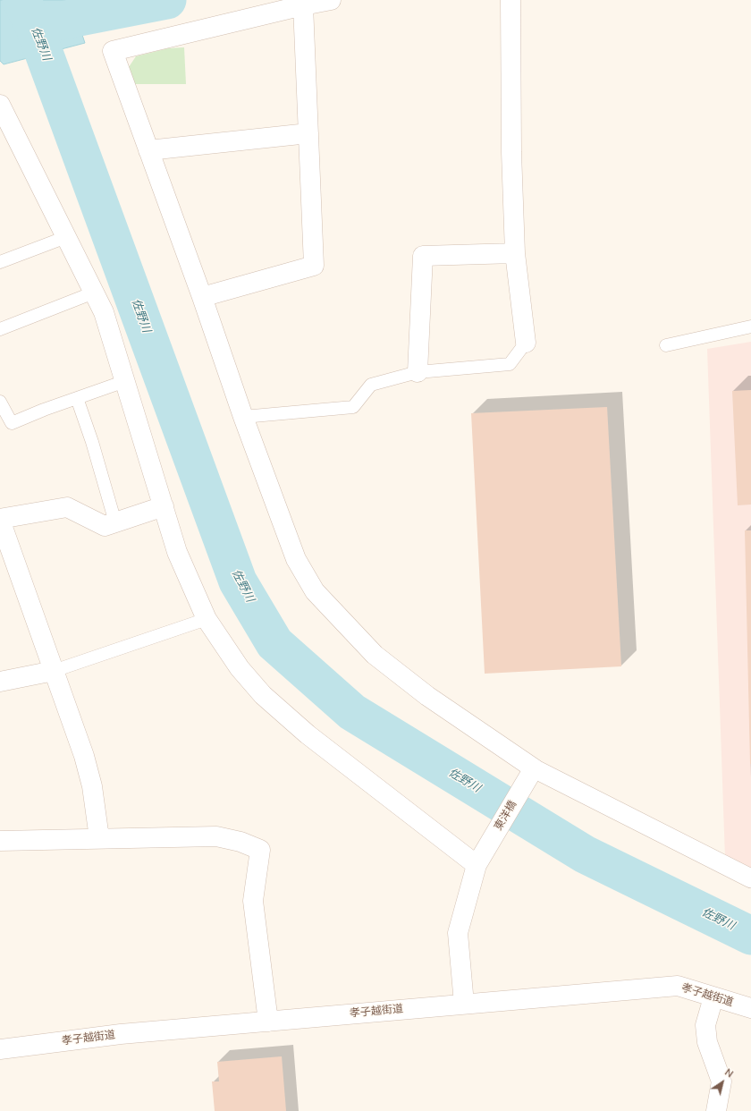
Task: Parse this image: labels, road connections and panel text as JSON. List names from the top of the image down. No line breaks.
{"streets":{"street":["東洋橋","孝子越街道"]},"crossings":[["東洋橋","孝子越街道"]],"water":["佐野川"],"north":"top right"}
